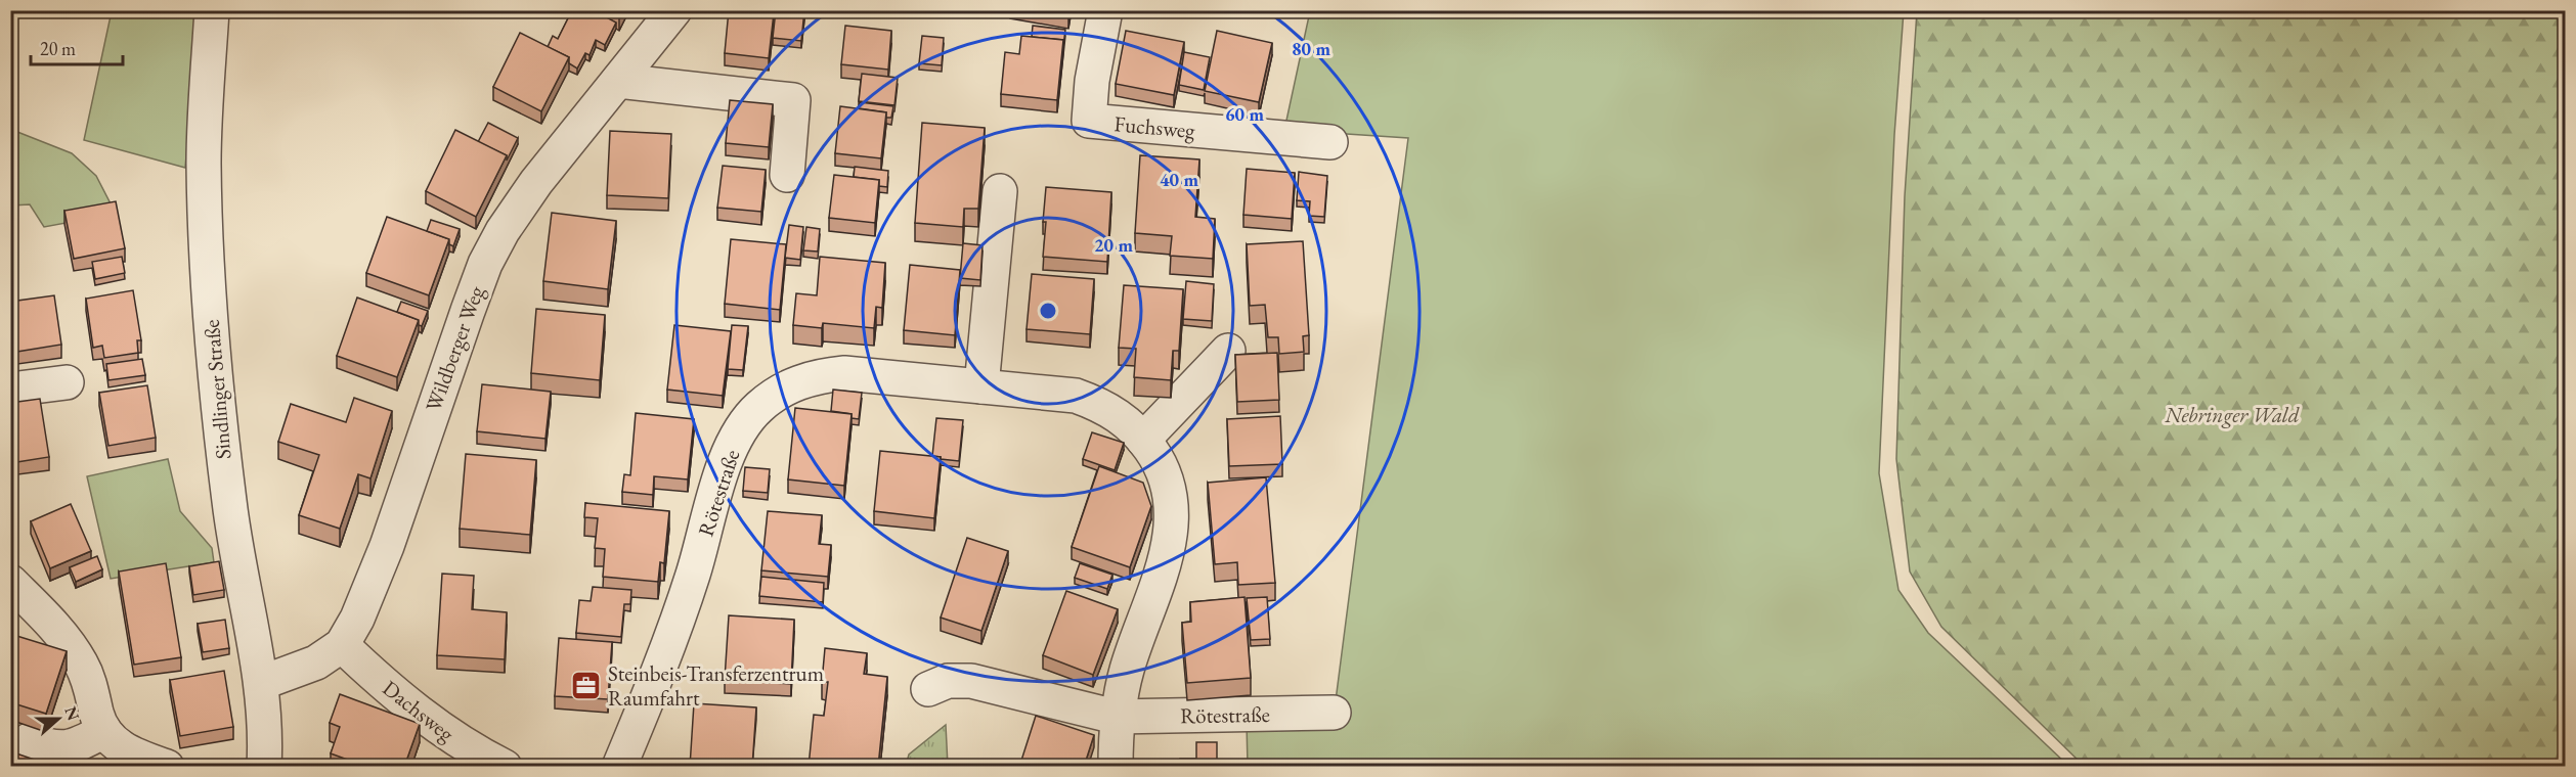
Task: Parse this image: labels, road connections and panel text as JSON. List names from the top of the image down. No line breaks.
{"streets":{"street":["Fuchsweg","Wildberger Weg","Sindlinger Straße","Rötestraße","Dachsweg"]},"crossings":[["Wildberger Weg","Sindlinger Straße"],["Wildberger Weg","Dachsweg"]],"parks":["Nebringer Wald"],"places":{"office":["Steinbeis-Transferzentrum Raumfahrt"]},"scale_bar":"20 m","north":"right","rings":["80 m","60 m","40 m","20 m"]}
